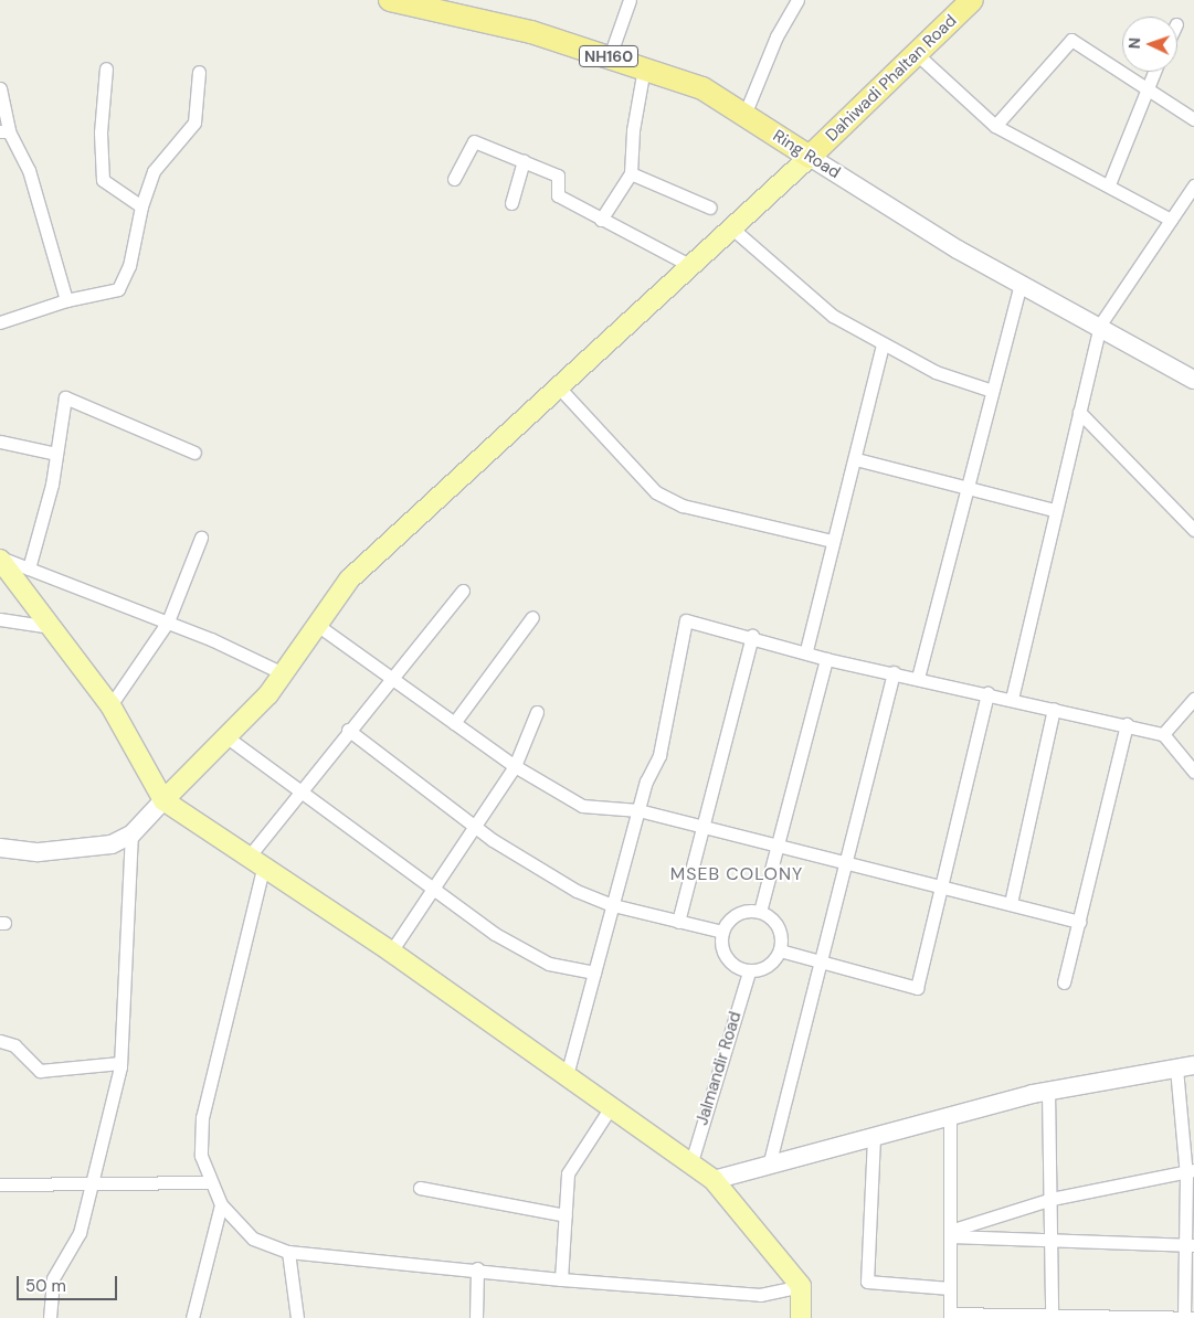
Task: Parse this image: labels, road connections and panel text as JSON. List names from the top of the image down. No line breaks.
{"streets":{"highway":["NH160","Dahiwadi Phaltan Road","Ring Road"],"street":["Jalmandir Road"]},"crossings":[["Dahiwadi Phaltan Road","Ring Road"]],"districts":["MSEB COLONY"],"scale_bar":"50 m","north":"left"}
